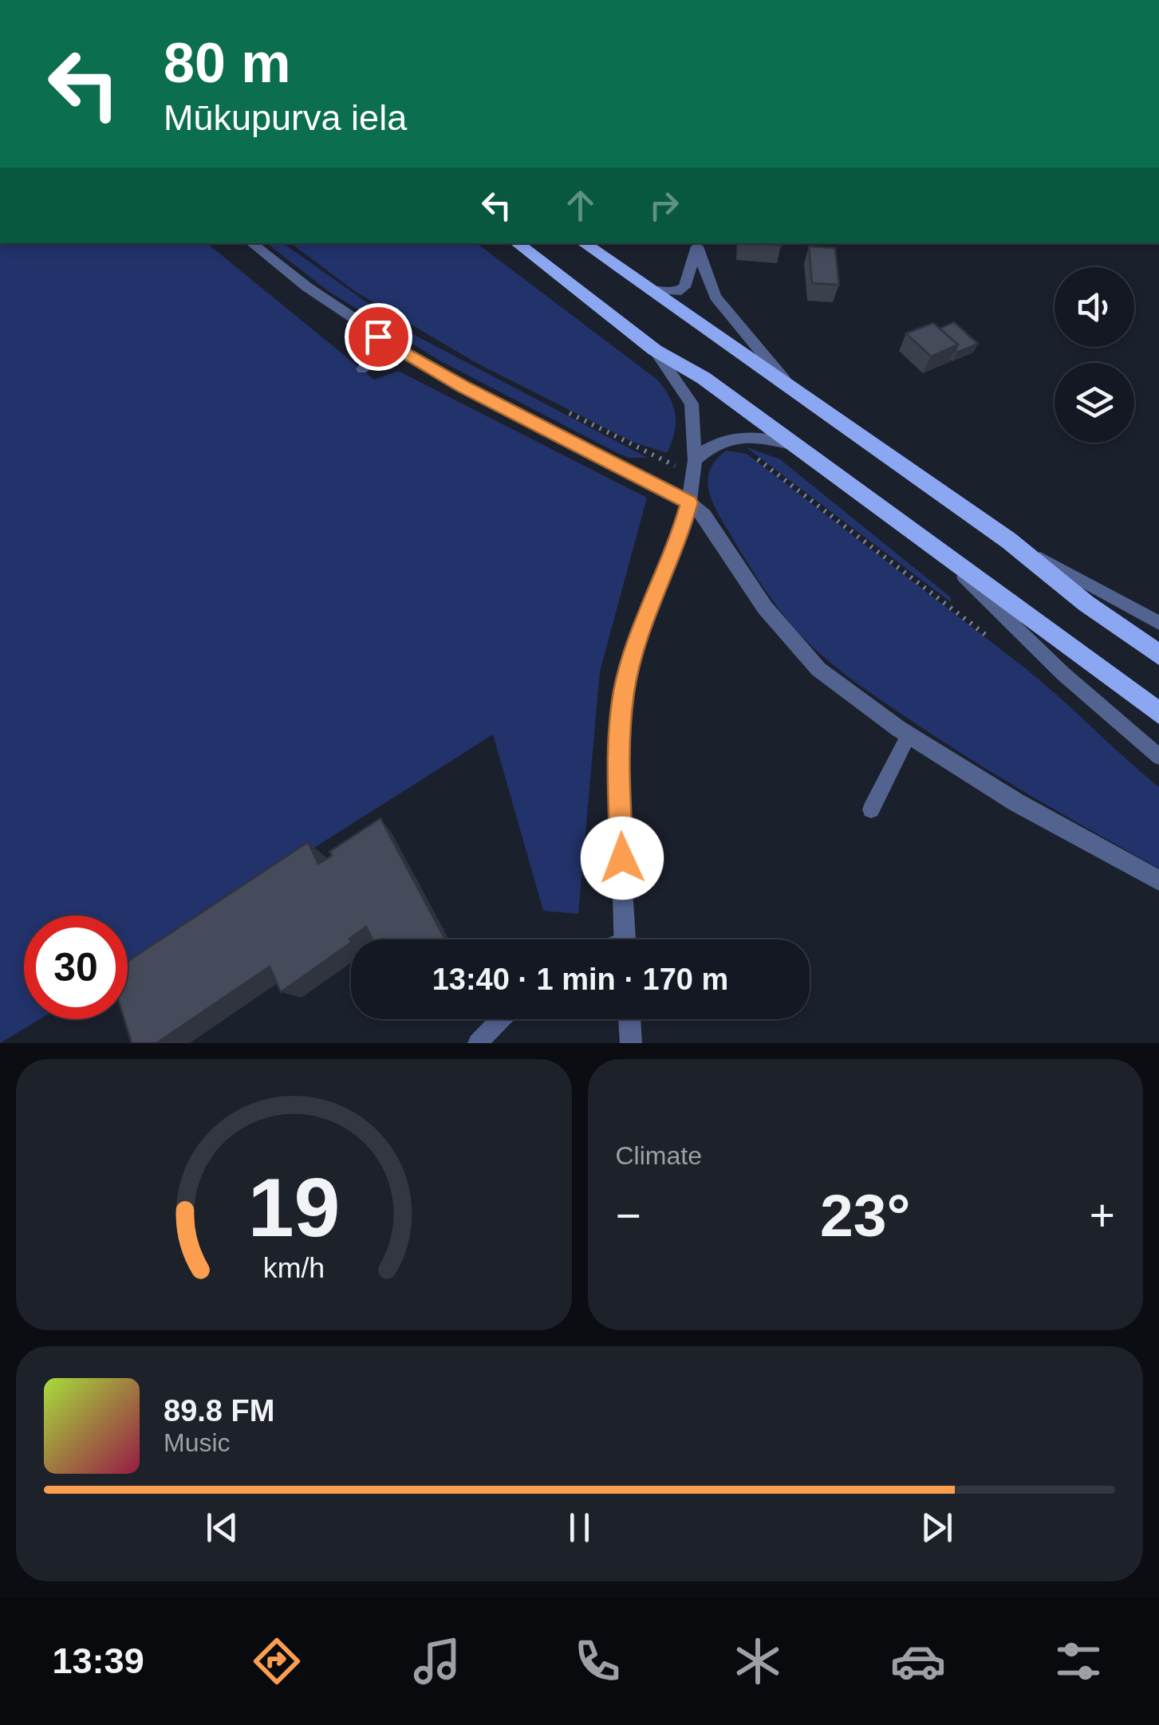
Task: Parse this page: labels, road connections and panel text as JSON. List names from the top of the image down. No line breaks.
{"page":{"turn":["80 m","Mūkupurva iela"],"limit":"30","trip":"13:40 · 1 min · 170 m","tile":"Climate","heat":["−","23°","+"],"song":["89.8 FM","Music"],"tabs":"13:39","gauge":["19","km/h"]}}
